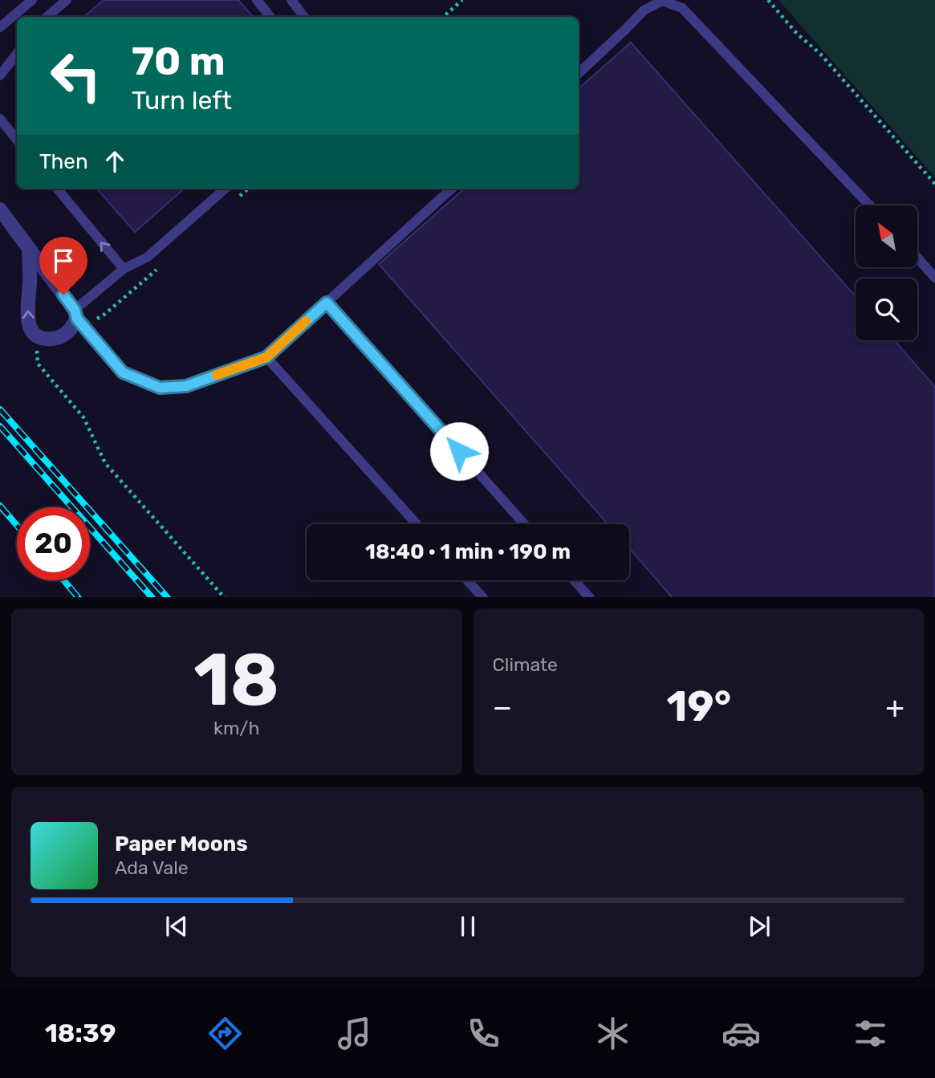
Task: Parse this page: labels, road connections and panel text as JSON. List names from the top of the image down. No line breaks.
{"north":"top left","page":{"turn":["70 m","Turn left"],"then":"Then","limit":"20","trip":"18:40 · 1 min · 190 m","tile":[["18","km/h"],"Climate"],"heat":["−","19°","+"],"song":["Paper Moons","Ada Vale"],"tabs":"18:39"}}
